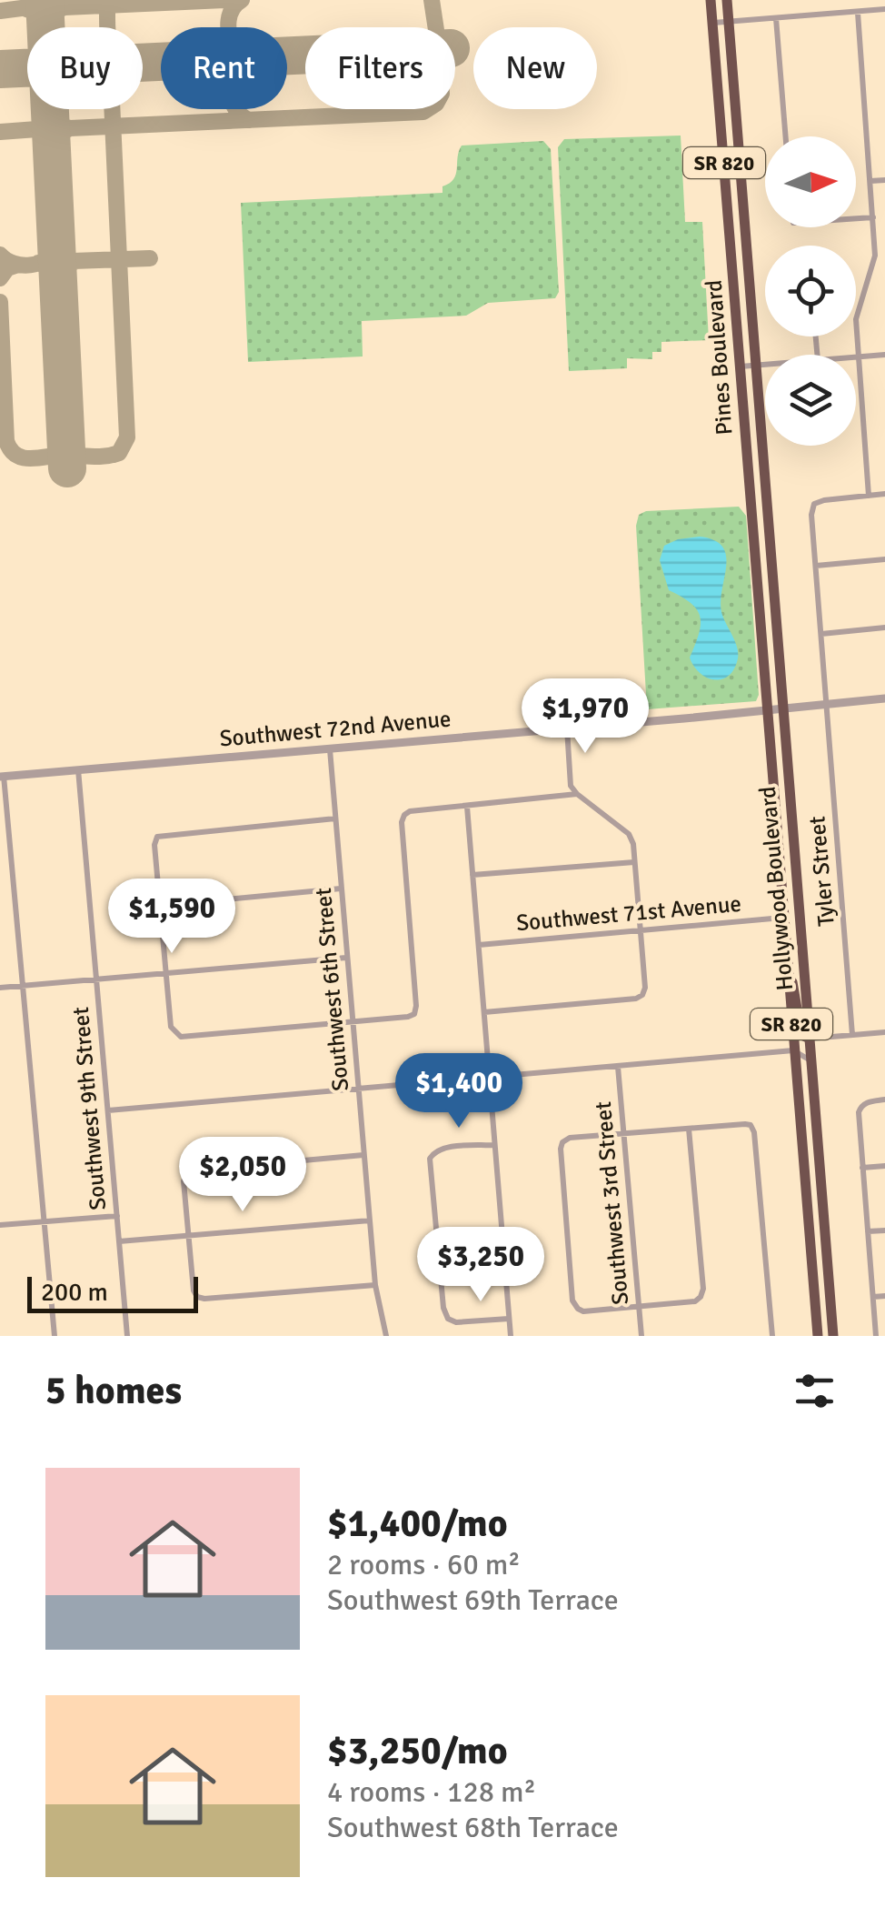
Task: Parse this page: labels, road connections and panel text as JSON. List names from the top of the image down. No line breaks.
{"streets":{"highway":["SR 820","Pines Boulevard","Hollywood Boulevard"],"street":["Southwest 72nd Avenue","Tyler Street","Southwest 71st Avenue","Southwest 6th Street","Southwest 9th Street","Southwest 3rd Street"]},"crossings":[["Pines Boulevard","Southwest 72nd Avenue"],["Pines Boulevard","Hollywood Boulevard"],["Southwest 72nd Avenue","Tyler Street"],["Southwest 72nd Avenue","Hollywood Boulevard"],["Southwest 72nd Avenue","Southwest 6th Street"],["Southwest 72nd Avenue","Southwest 9th Street"],["Hollywood Boulevard","Southwest 71st Avenue"]],"scale_bar":"200 m","north":"right","page":{"chip":["Buy","Rent","Filters","New"],"price":["$1,970","$1,590","$1,400","$2,050","$3,250"],"scale":"200 m","heading":"5 homes","list":[{"name":"$1,400/mo","note":"2 rooms · 60 m² · Southwest 69th Terrace"},{"name":"$3,250/mo","note":"4 rooms · 128 m² · Southwest 68th Terrace"}]}}
